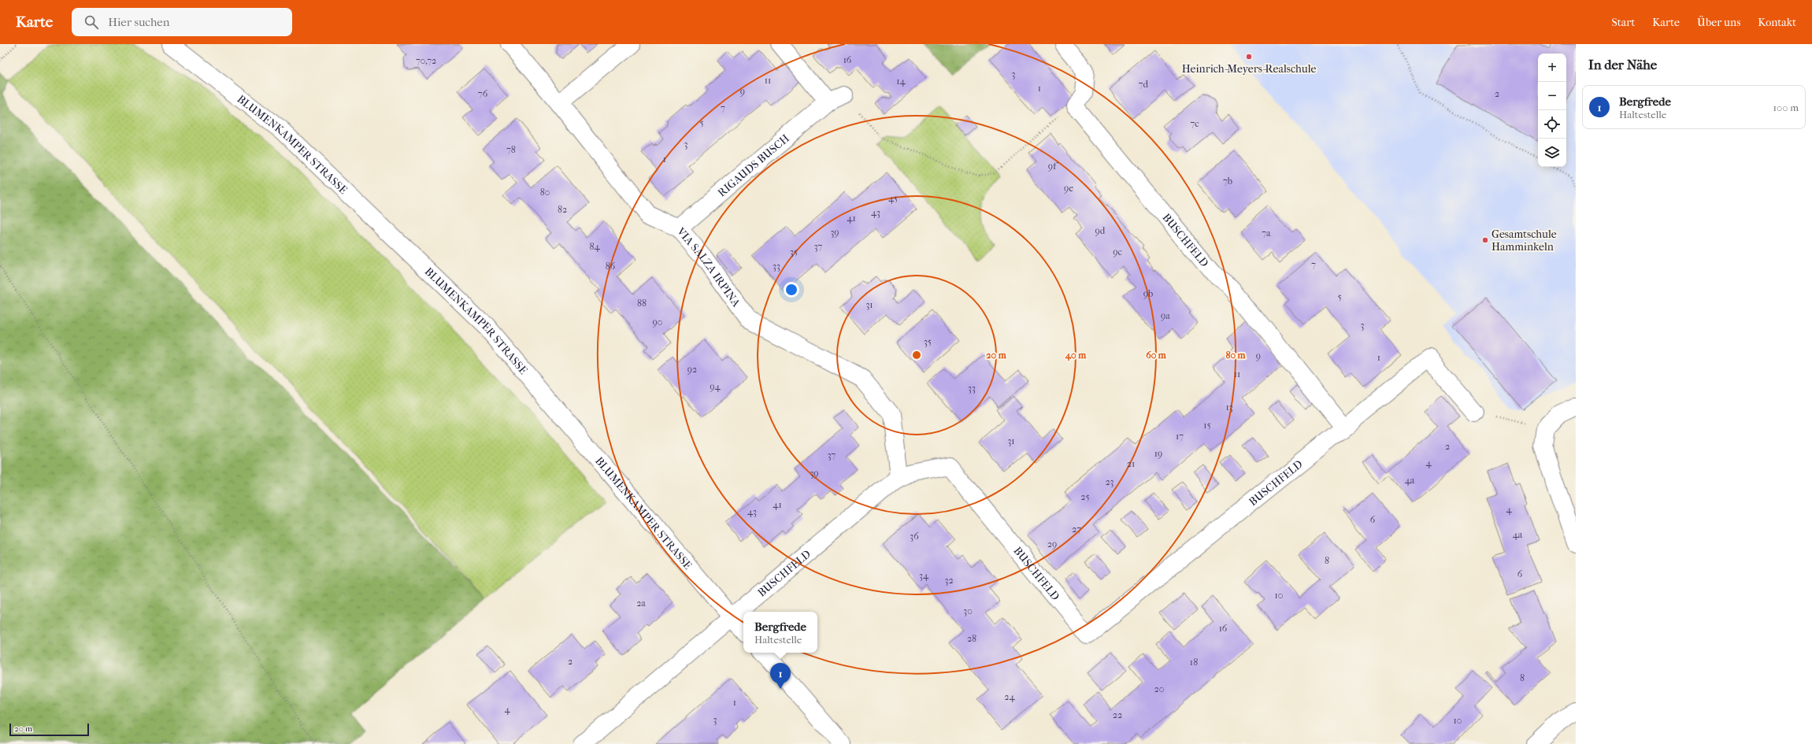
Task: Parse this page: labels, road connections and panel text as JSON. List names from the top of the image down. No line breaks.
{"streets":{"street":["BLUMENKAMPER STRASSE","RIGAUDS BUSCH","BUSCHFELD","VIA SALZA IRPINA"]},"crossings":[["BLUMENKAMPER STRASSE","BUSCHFELD"],["RIGAUDS BUSCH","VIA SALZA IRPINA"],["BUSCHFELD","VIA SALZA IRPINA"]],"places":["Heinrich-Meyers-Realschule","Gesamtschule Hamminkeln"],"house_numbers":["16","70,72","3","11","14","7d","1","9","76","2","7","5","7c","3","78","1","9f","7b","9e","80","45","82","43","41","9d","39","7a","84","37","35","9c","7","86","33","9b","5","88","31","9a","90","3","35","9","1","92","11","94","33","13","15","17","31","2","19","37","4","21","39","4a","23","25","41","4","43","6","27","4a","36","29","8","6","34","32","10","2a","30","16","28","2","18","8","20","24","1","4","22","3","10"],"scale_bar":"20 m","page":{"header":"Karte","search":"Hier suchen","nav":["Start","Karte","Über uns","Kontakt"],"heading":"In der Nähe","map_buttons":["+","−"],"list":[{"mark":"1","name":"Bergfrede","note":"Haltestelle","value":"100 m"}],"popup":["Bergfrede","Haltestelle"],"pins":"1","scale":"20 m"},"rings":["20 m","40 m","60 m","80 m"]}
